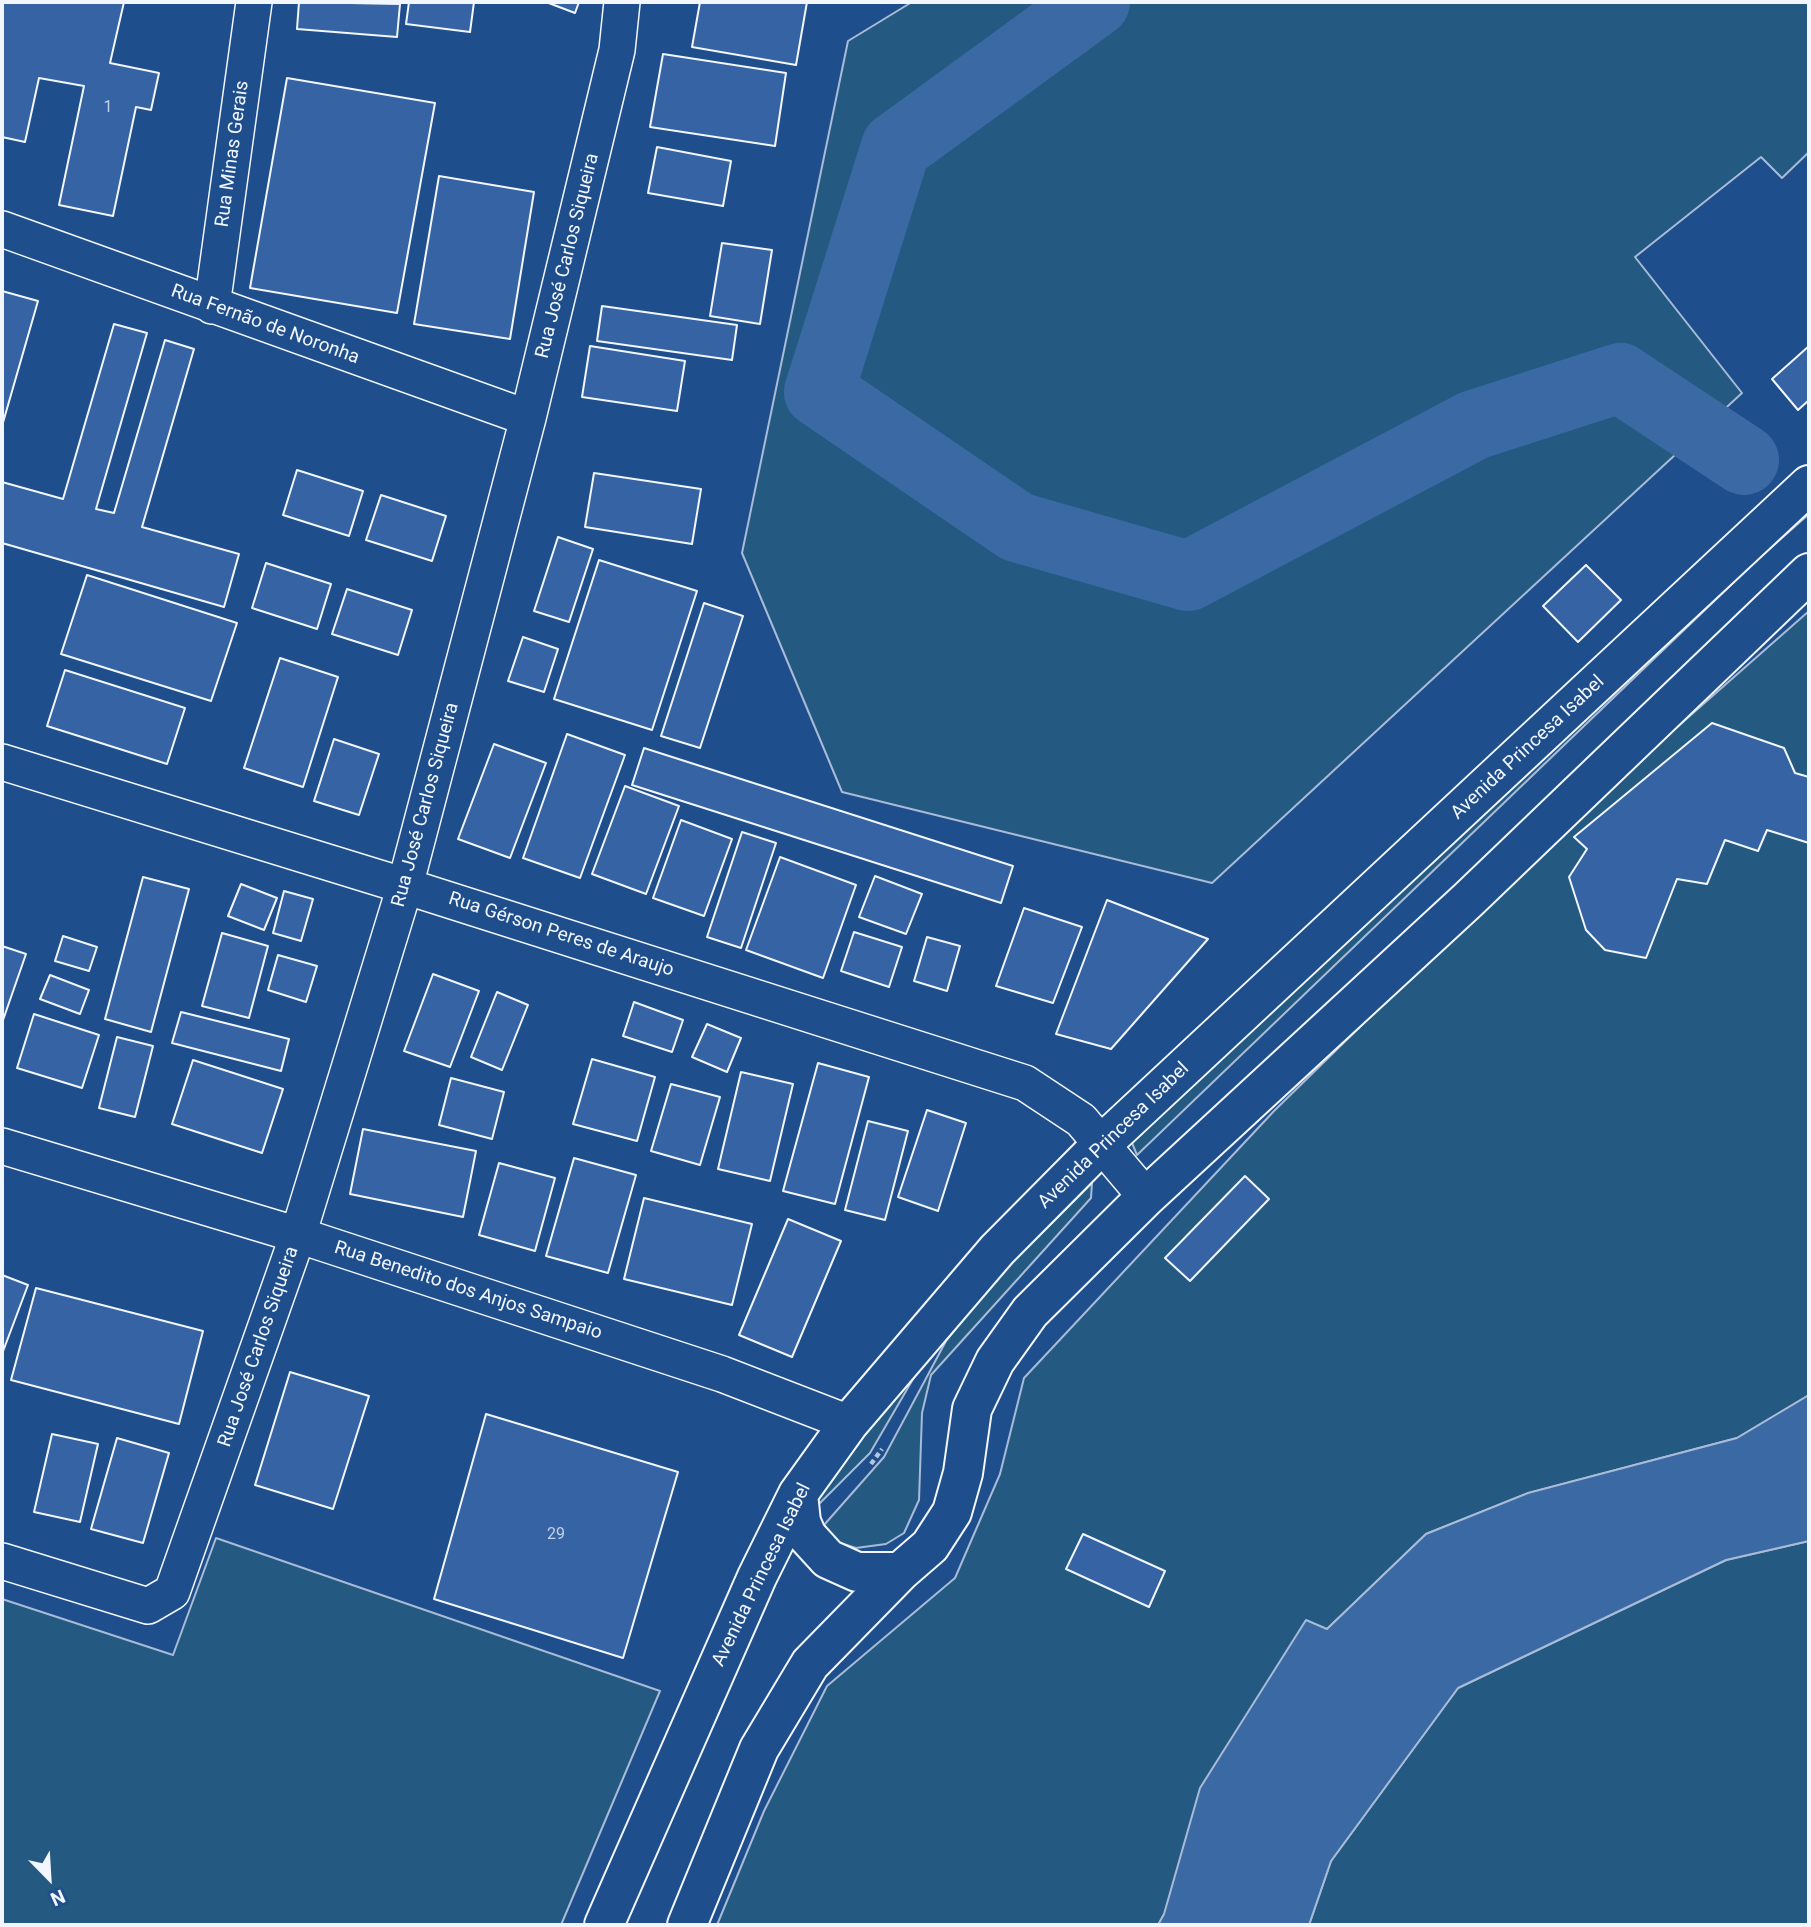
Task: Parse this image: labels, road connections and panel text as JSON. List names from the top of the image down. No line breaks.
{"streets":{"main road":["Avenida Princesa Isabel"],"street":["Rua Minas Gerais","Rua José Carlos Siqueira","Rua Fernão de Noronha","Rua Gérson Peres de Araujo","Rua Benedito dos Anjos Sampaio"]},"crossings":[["Rua Minas Gerais","Rua Fernão de Noronha"],["Rua José Carlos Siqueira","Rua Fernão de Noronha"],["Rua José Carlos Siqueira","Rua Gérson Peres de Araujo"],["Rua José Carlos Siqueira","Rua Benedito dos Anjos Sampaio"],["Avenida Princesa Isabel","Rua Gérson Peres de Araujo"],["Avenida Princesa Isabel","Rua Benedito dos Anjos Sampaio"]],"house_numbers":["1","29"],"north":"bottom right"}
